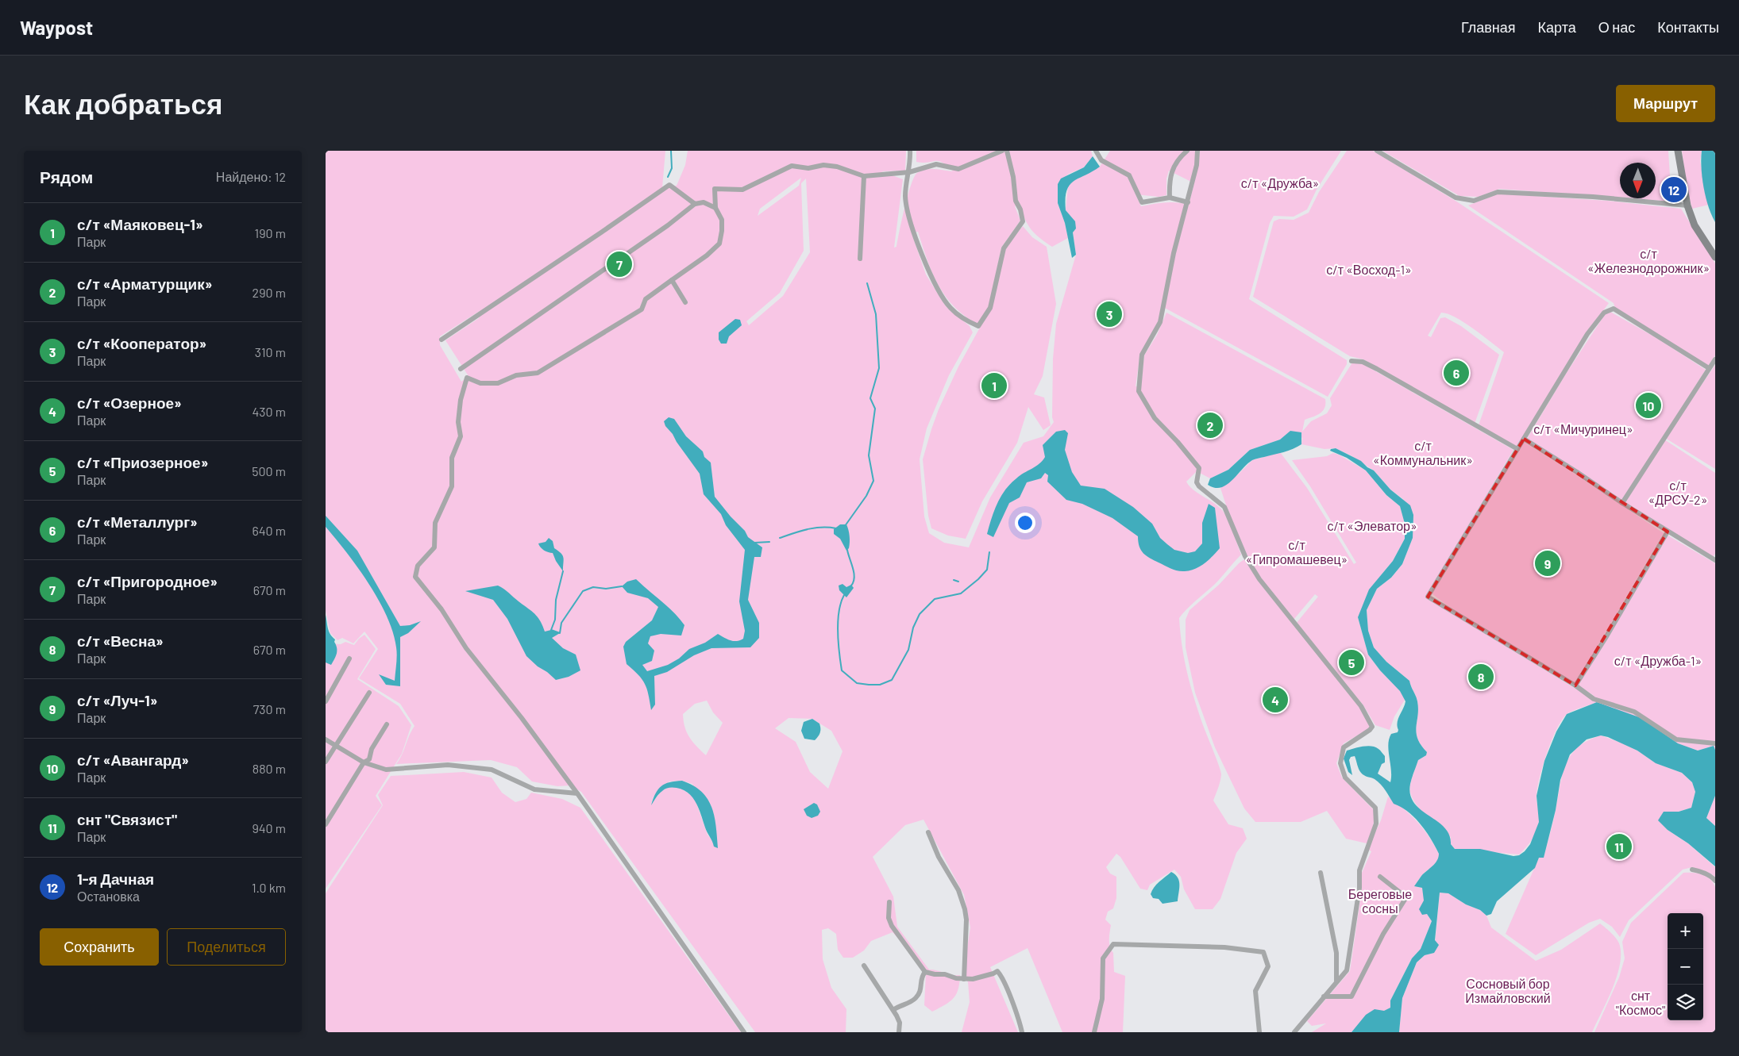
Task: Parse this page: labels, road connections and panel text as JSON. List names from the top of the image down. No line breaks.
{"parks":["с/т «Дружба»","с/т «Железнодорожник»","с/т «Восход-1»","с/т «Мичуринец»","с/т «Коммунальник»","с/т «ДРСУ-2»","с/т «Элеватор»","с/т «Гипромашевец»","с/т «Дружба-1»","Береговые сосны","Сосновый бор Измайловский","снт \"Космос\""],"north":"bottom","page":{"header":"Waypost","nav":["Главная","Карта","О нас","Контакты"],"buttons":["Маршрут",["Сохранить","Поделиться"]],"title":"Как добраться","heading":["Рядом","Найдено: 12"],"pins":["12","7","3","6","1","10","2","9","5","8","4","11"],"list":[{"mark":"1","name":"с/т «Маяковец-1»","note":"Парк","value":"190 m"},{"mark":"2","name":"с/т «Арматурщик»","note":"Парк","value":"290 m"},{"mark":"3","name":"с/т «Кооператор»","note":"Парк","value":"310 m"},{"mark":"4","name":"с/т «Озерное»","note":"Парк","value":"430 m"},{"mark":"5","name":"с/т «Приозерное»","note":"Парк","value":"500 m"},{"mark":"6","name":"с/т «Металлург»","note":"Парк","value":"640 m"},{"mark":"7","name":"с/т «Пригородное»","note":"Парк","value":"670 m"},{"mark":"8","name":"с/т «Весна»","note":"Парк","value":"670 m"},{"mark":"9","name":"с/т «Луч-1»","note":"Парк","value":"730 m"},{"mark":"10","name":"с/т «Авангард»","note":"Парк","value":"880 m"},{"mark":"11","name":"снт \"Связист\"","note":"Парк","value":"940 m"},{"mark":"12","name":"1-я Дачная","note":"Остановка","value":"1.0 km"}],"map_buttons":["+","−"]}}
